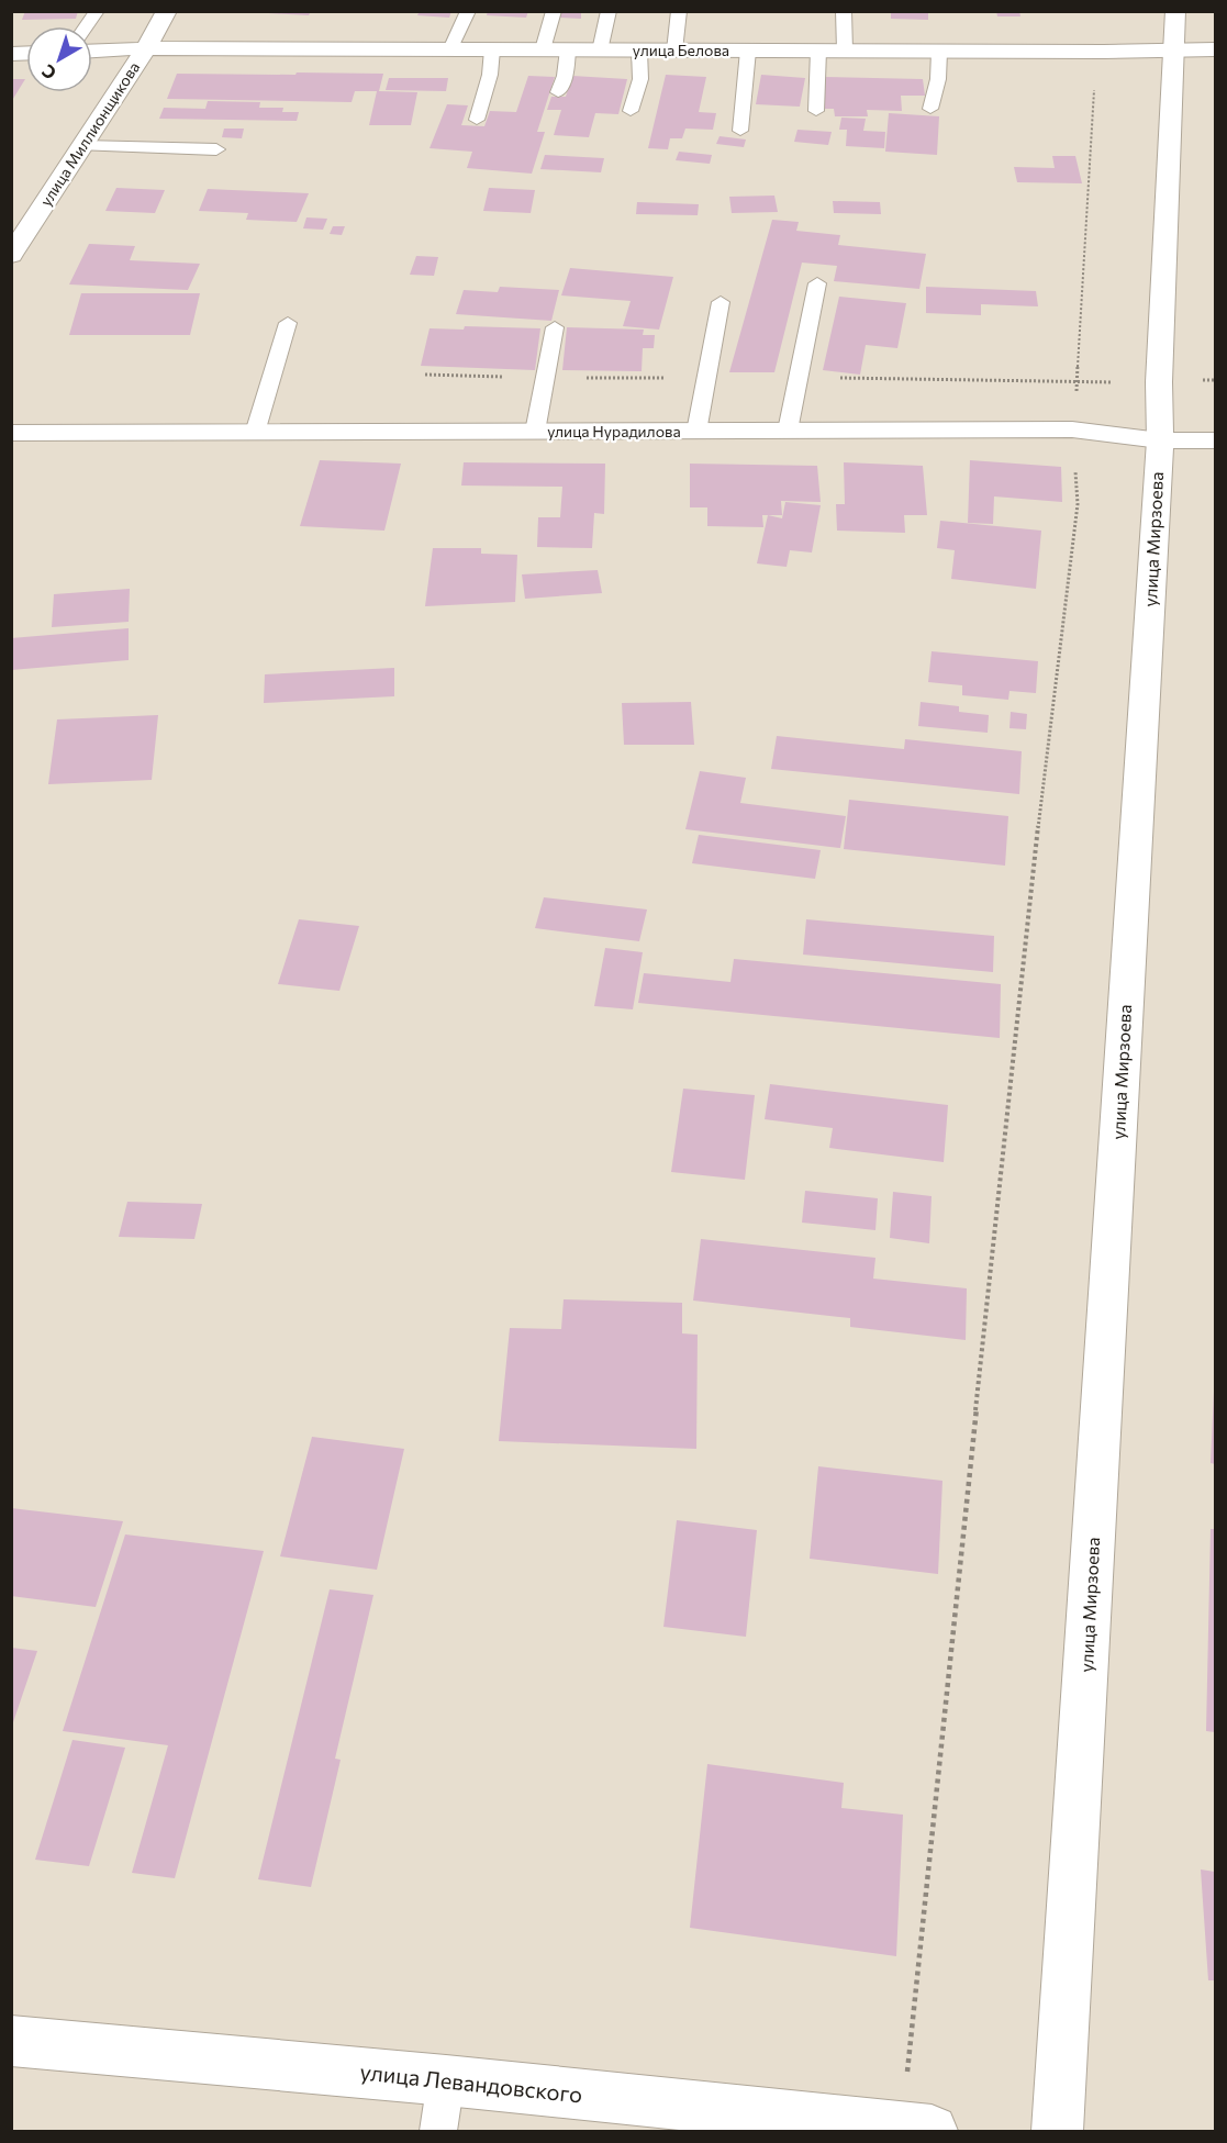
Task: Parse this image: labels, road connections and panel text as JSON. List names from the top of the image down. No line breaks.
{"streets":{"street":["улица Белова","улица Миллионщикова","улица Нурадилова","улица Мирзоева","улица Левандовского"]},"crossings":[["улица Белова","улица Миллионщикова"],["улица Белова","улица Мирзоева"],["улица Нурадилова","улица Мирзоева"]],"north":"bottom left"}
